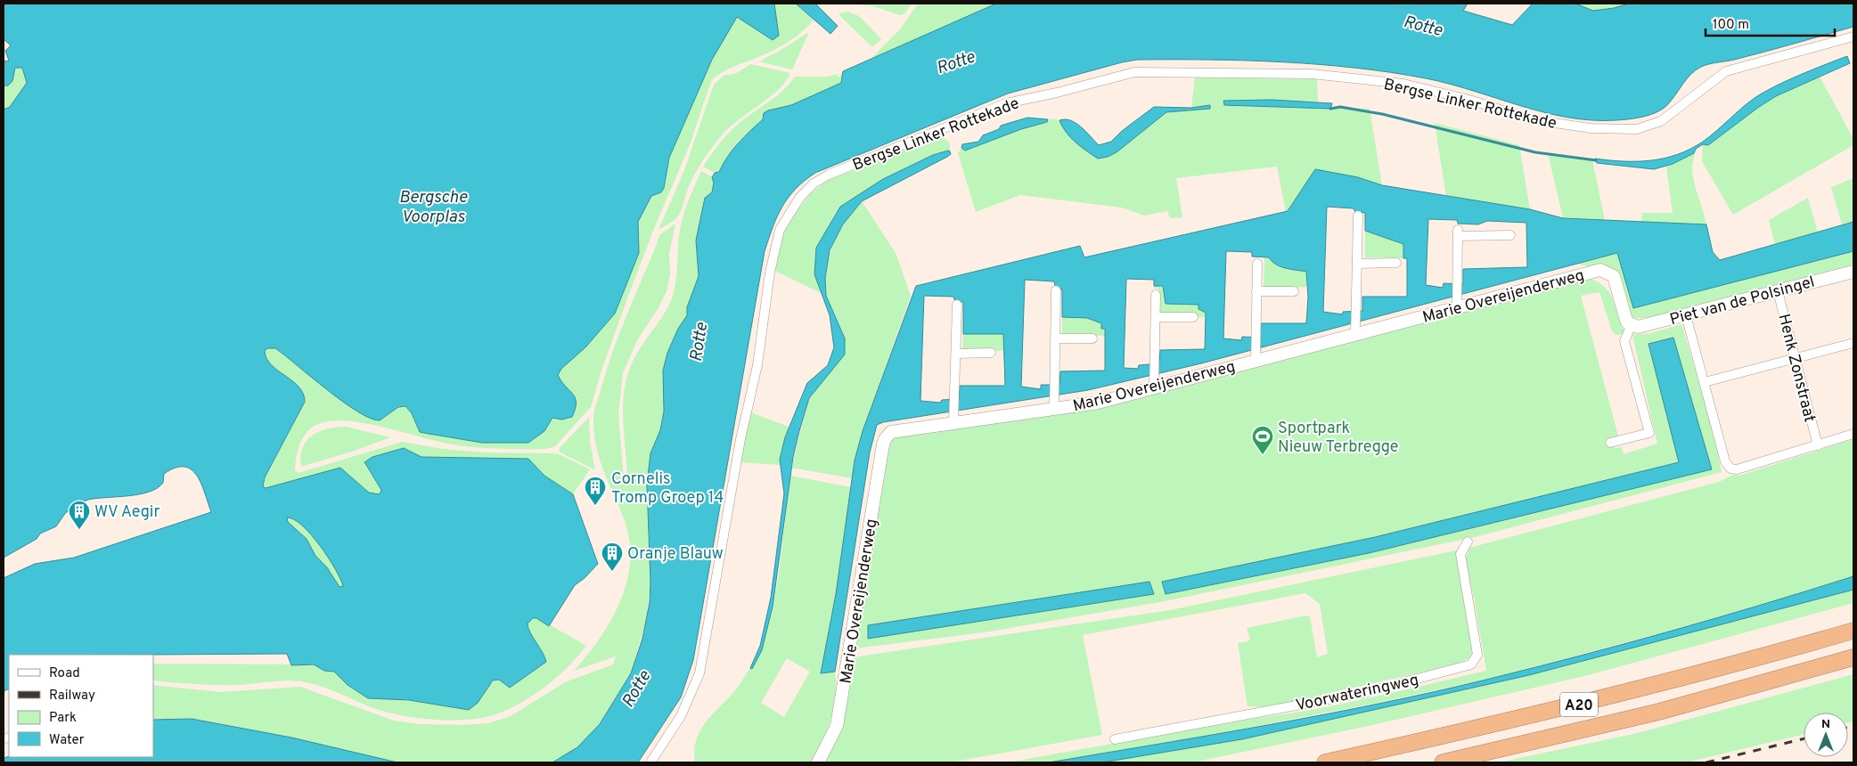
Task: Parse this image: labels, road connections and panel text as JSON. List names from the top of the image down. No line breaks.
{"streets":{"highway":["A20"],"street":["Bergse Linker Rottekade","Marie Overeijenderweg","Piet van de Polsingel","Henk Zonstraat","Voorwateringweg"]},"crossings":[["Marie Overeijenderweg","Piet van de Polsingel"],["Piet van de Polsingel","Henk Zonstraat"]],"water":["Rotte","Bergsche Voorplas"],"places":{"sports":["Sportpark Nieuw Terbregge"],"building":["Cornelis Tromp Groep 14","WV Aegir","Oranje Blauw"]},"legend":["Road","Railway","Park","Water"],"scale_bar":"100 m","north":"top"}
